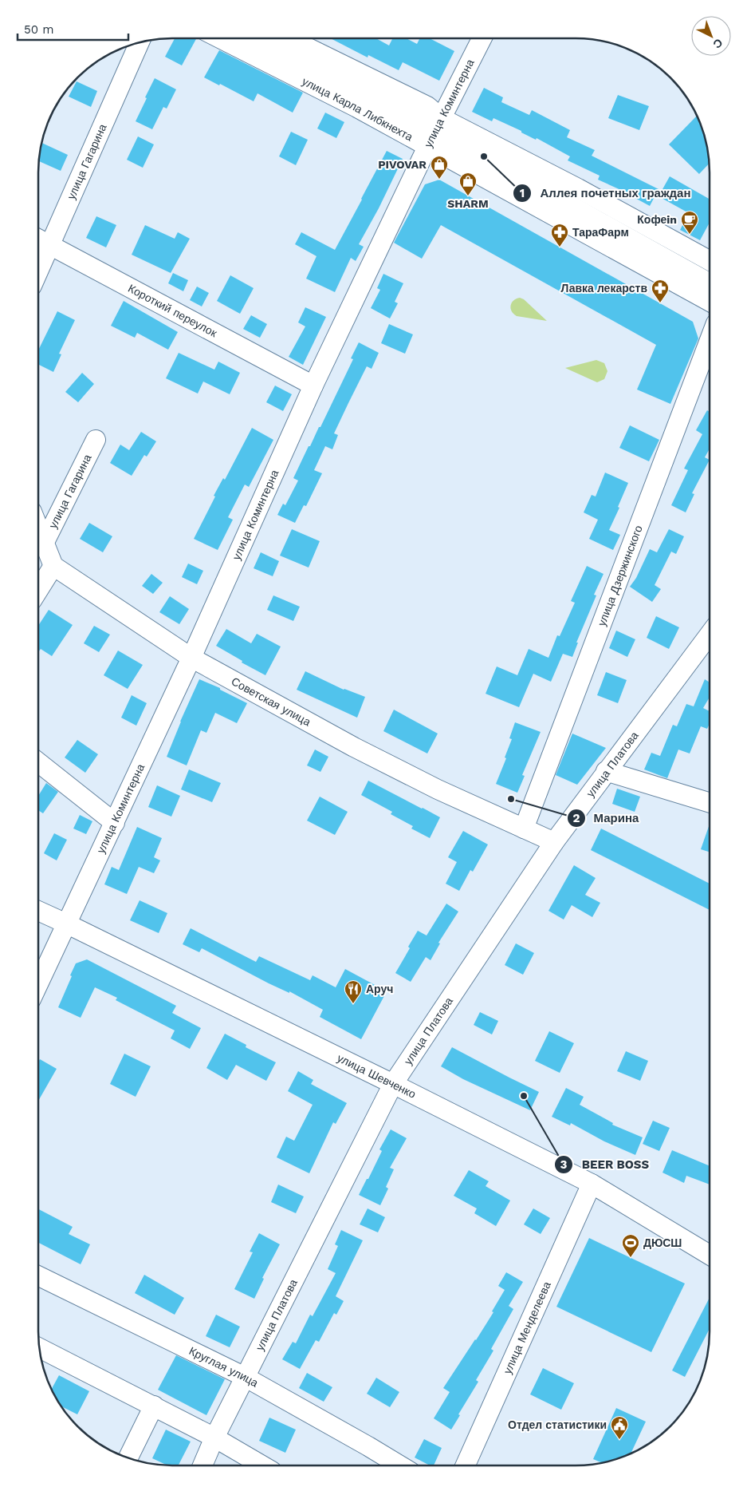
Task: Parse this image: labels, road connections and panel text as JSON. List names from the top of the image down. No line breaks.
{"streets":{"street":["улица Коминтерна","улица Карла Либкнехта","улица Гагарина","Короткий переулок","улица Дзержинского","Советская улица","улица Платова","улица Шевченко","улица Менделеева","Круглая улица"]},"crossings":[["улица Коминтерна","улица Карла Либкнехта"],["улица Коминтерна","Короткий переулок"],["улица Коминтерна","Советская улица"],["улица Коминтерна","улица Шевченко"],["улица Гагарина","Короткий переулок"],["улица Дзержинского","Советская улица"],["Советская улица","улица Платова"],["улица Платова","улица Шевченко"],["улица Платова","Круглая улица"],["улица Шевченко","улица Менделеева"]],"places":{"other":["Аллея почетных граждан","Марина","BEER BOSS"],"shop":["PIVOVAR","SHARM"],"cafe":["Кофеin"],"pharmacy":["ТараФарм","Лавка лекарств"],"restaurant":["Аруч"],"sports":["ДЮСШ"],"public building":["Отдел статистики"]},"scale_bar":"50 m","north":"bottom right"}
